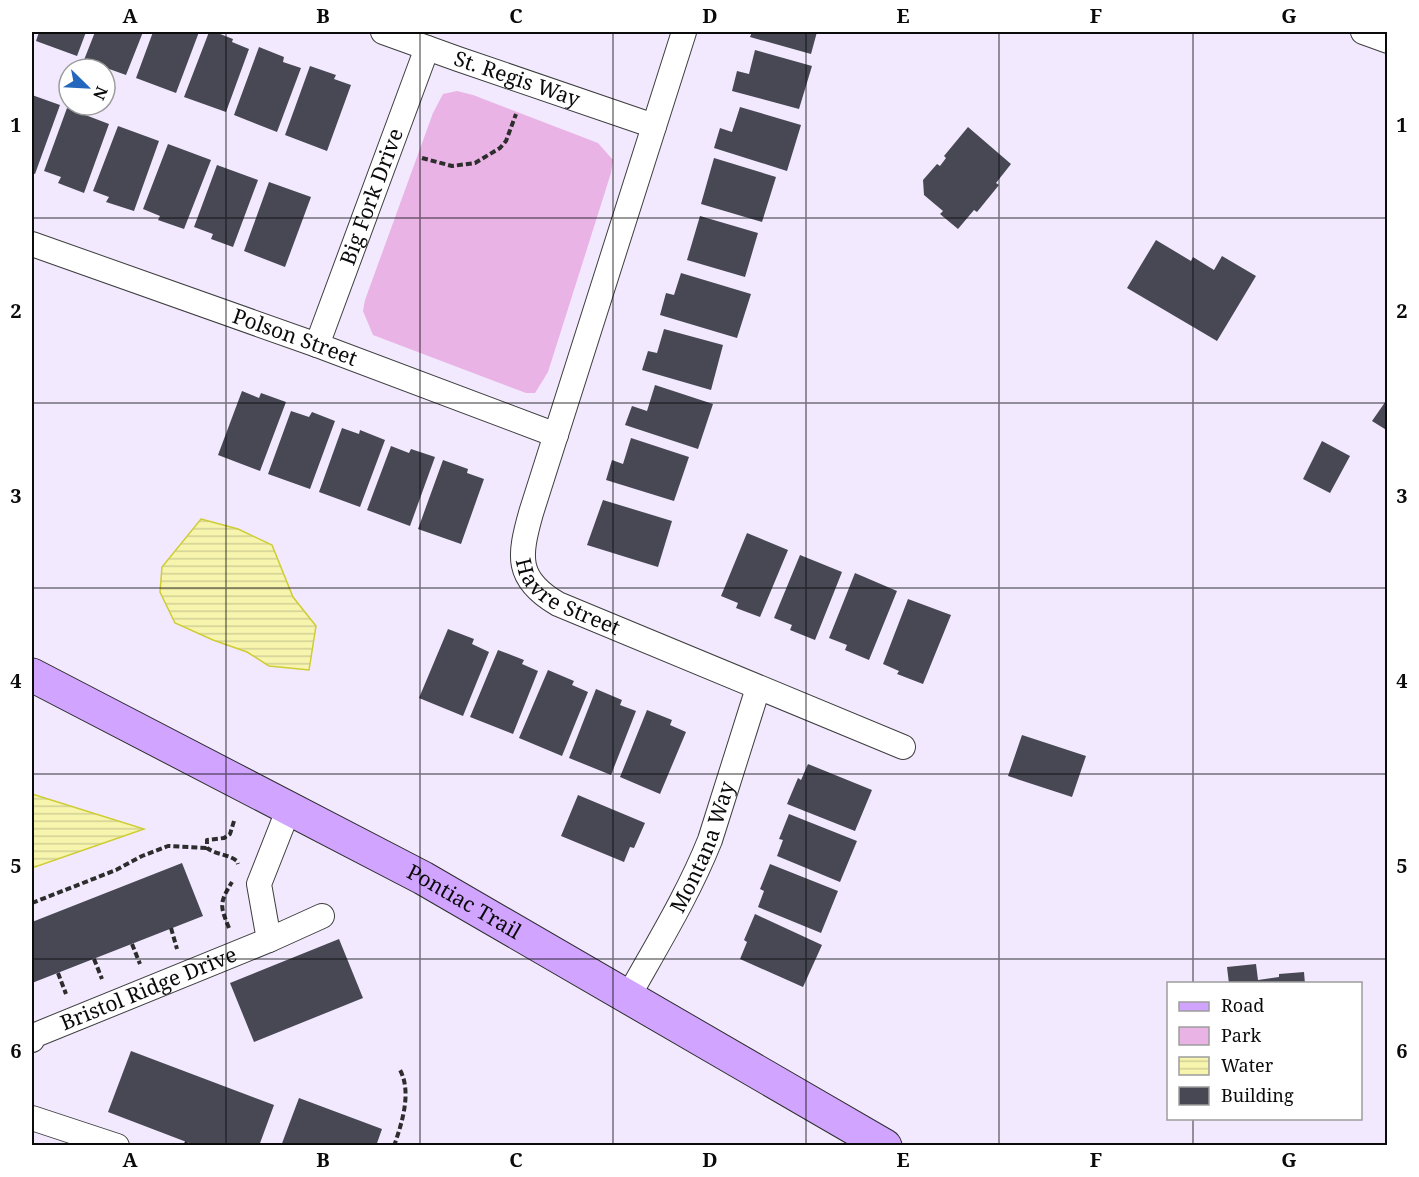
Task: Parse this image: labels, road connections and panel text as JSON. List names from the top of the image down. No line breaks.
{"streets":{"main road":["Pontiac Trail"],"street":["St. Regis Way","Big Fork Drive","Polson Street","Havre Street","Montana Way","Bristol Ridge Drive"]},"crossings":[["St. Regis Way","Big Fork Drive"],["St. Regis Way","Havre Street"],["Big Fork Drive","Polson Street"],["Polson Street","Havre Street"],["Havre Street","Montana Way"],["Montana Way","Pontiac Trail"]],"legend":["Road","Park","Water","Building"],"north":"bottom right","grid":{"columns":["A","B","C","D","E","F","G"],"rows":["1","2","3","4","5","6"]}}
